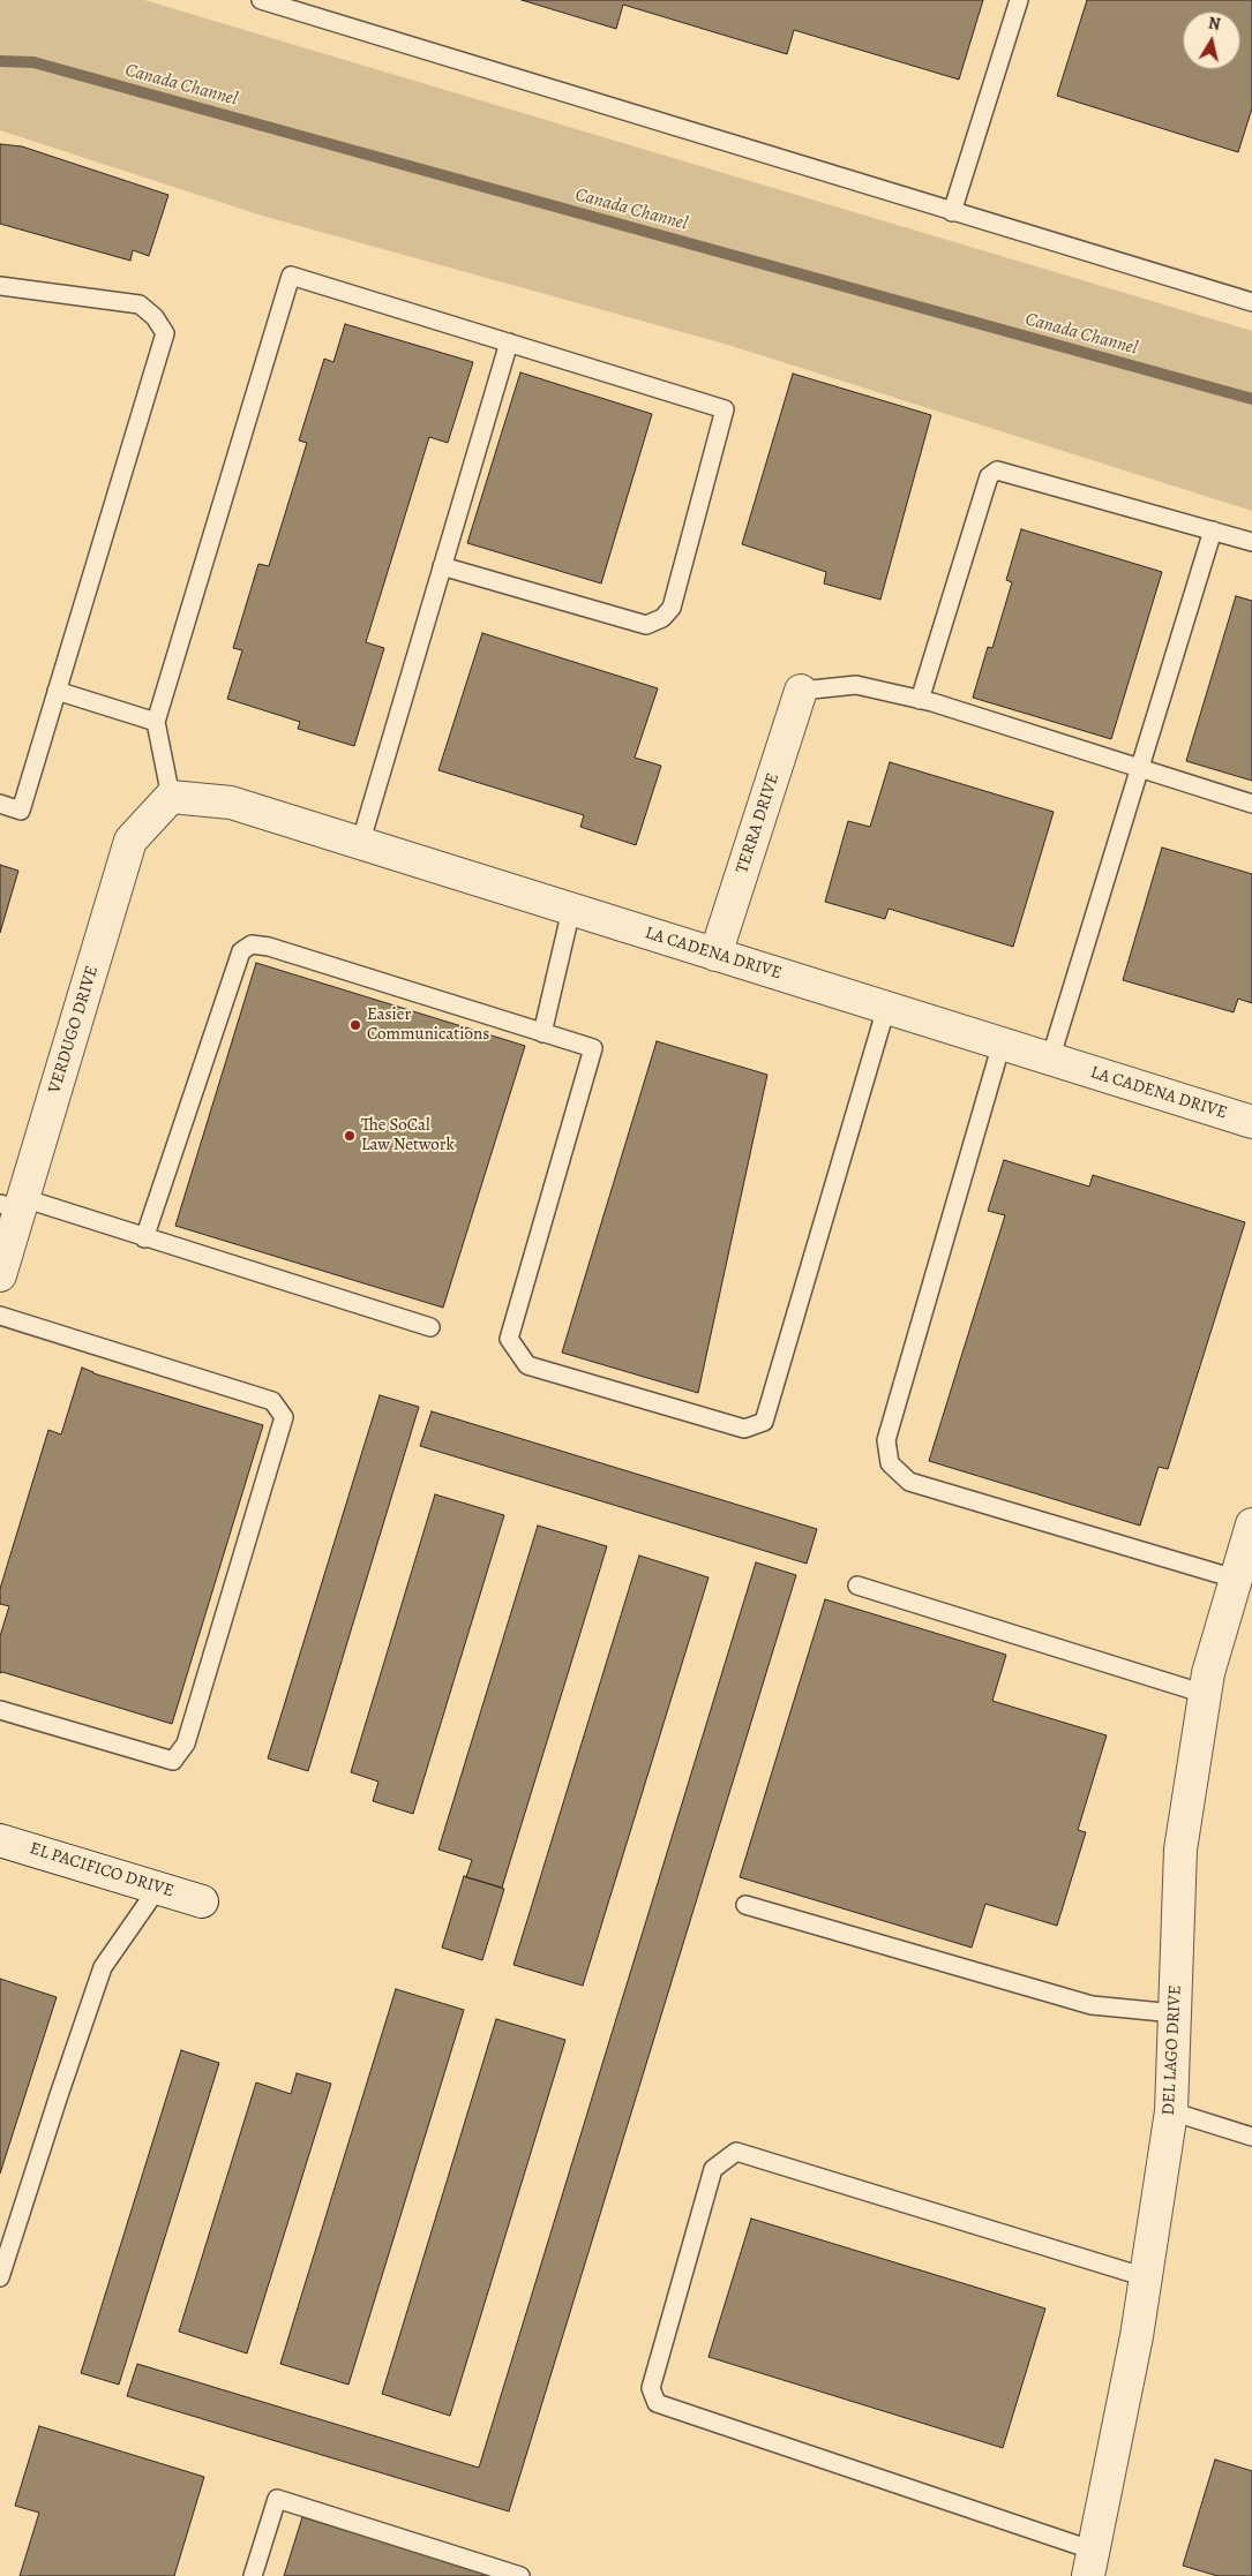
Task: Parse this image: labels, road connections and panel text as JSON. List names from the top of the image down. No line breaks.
{"streets":{"street":["TERRA DRIVE","LA CADENA DRIVE","VERDUGO DRIVE","EL PACIFICO DRIVE","DEL LAGO DRIVE"]},"crossings":[["TERRA DRIVE","LA CADENA DRIVE"],["LA CADENA DRIVE","VERDUGO DRIVE"]],"water":["Canada Channel"],"places":["Easier Communications","The SoCal Law Network"],"north":"top"}
